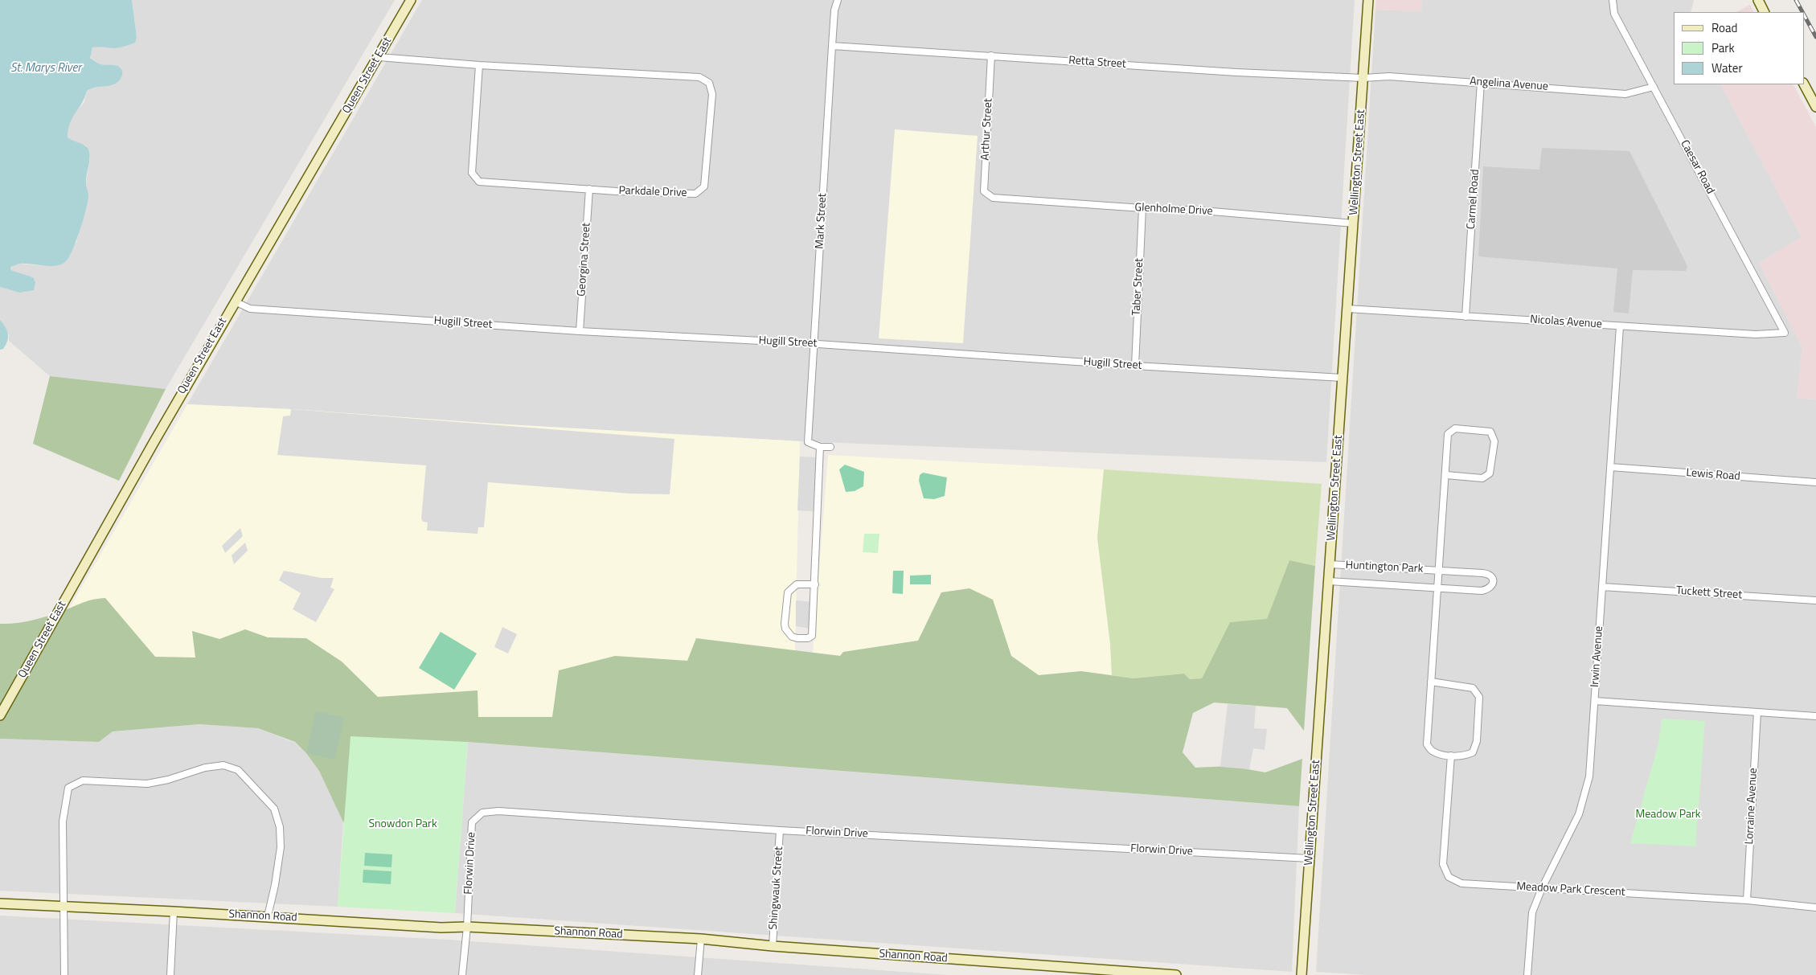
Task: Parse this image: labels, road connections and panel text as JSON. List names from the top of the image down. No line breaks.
{"streets":{"main road":["Queen Street East","Wellington Street East","Shannon Road"],"street":["Retta Street","Angelina Avenue","Arthur Street","Caesar Road","Parkdale Drive","Carmel Road","Glenholme Drive","Mark Street","Georgina Street","Taber Street","Nicolas Avenue","Hugill Street","Lewis Road","Huntington Park","Tuckett Street","Irwin Avenue","Lorraine Avenue","Florwin Drive","Shingwauk Street","Meadow Park Crescent"]},"crossings":[["Retta Street","Angelina Avenue"],["Retta Street","Arthur Street"],["Retta Street","Wellington Street East"],["Retta Street","Mark Street"],["Queen Street East","Parkdale Drive"],["Queen Street East","Hugill Street"],["Angelina Avenue","Wellington Street East"],["Angelina Avenue","Caesar Road"],["Angelina Avenue","Carmel Road"],["Arthur Street","Glenholme Drive"],["Wellington Street East","Glenholme Drive"],["Wellington Street East","Nicolas Avenue"],["Wellington Street East","Hugill Street"],["Wellington Street East","Huntington Park"],["Wellington Street East","Florwin Drive"],["Caesar Road","Nicolas Avenue"],["Parkdale Drive","Georgina Street"],["Carmel Road","Nicolas Avenue"],["Glenholme Drive","Taber Street"],["Mark Street","Hugill Street"],["Georgina Street","Hugill Street"],["Taber Street","Hugill Street"],["Nicolas Avenue","Irwin Avenue"],["Lewis Road","Irwin Avenue"],["Huntington Park","Meadow Park Crescent"],["Tuckett Street","Irwin Avenue"],["Irwin Avenue","Meadow Park Crescent"],["Lorraine Avenue","Meadow Park Crescent"],["Florwin Drive","Shingwauk Street"],["Florwin Drive","Shannon Road"],["Shingwauk Street","Shannon Road"]],"water":["St. Marys River"],"parks":["Meadow Park","Snowdon Park"],"legend":["Road","Park","Water"]}
